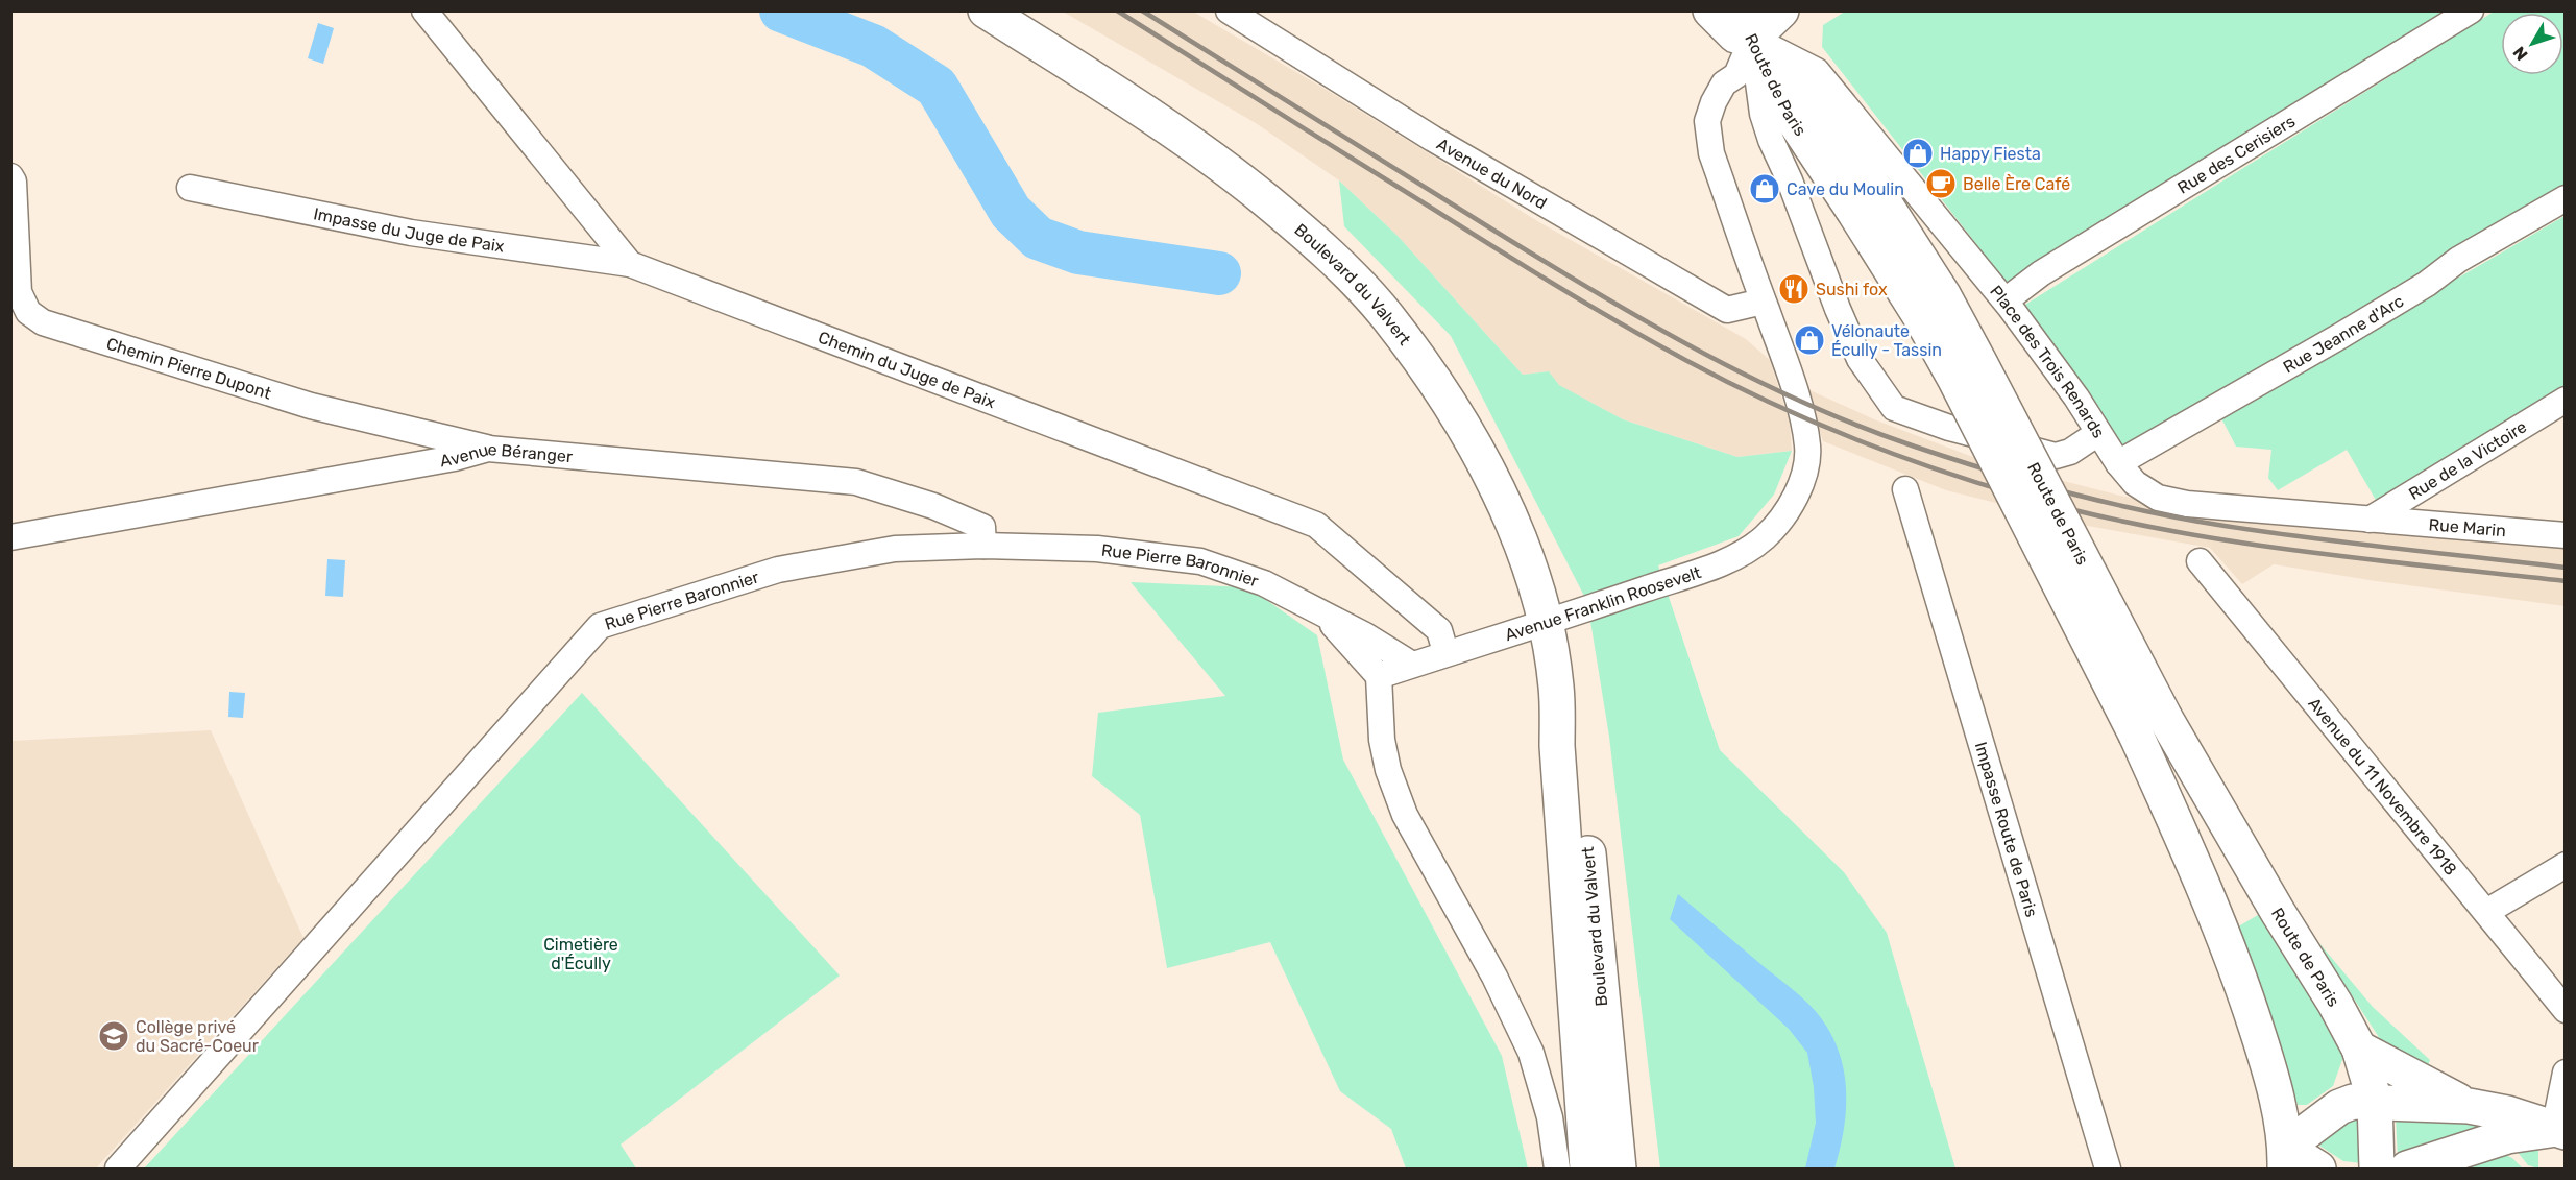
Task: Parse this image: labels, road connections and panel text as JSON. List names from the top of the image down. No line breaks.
{"streets":{"main road":["Route de Paris","Boulevard du Valvert"],"street":["Rue des Cerisiers","Avenue du Nord","Impasse du Juge de Paix","Rue Jeanne d'Arc","Place des Trois Renards","Chemin Pierre Dupont","Chemin du Juge de Paix","Avenue Béranger","Rue de la Victoire","Rue Marin","Rue Pierre Baronnier","Avenue Franklin Roosevelt","Avenue du 11 Novembre 1918","Impasse Route de Paris"]},"crossings":[["Route de Paris","Place des Trois Renards"],["Route de Paris","Avenue Franklin Roosevelt"],["Rue des Cerisiers","Place des Trois Renards"],["Avenue du Nord","Avenue Franklin Roosevelt"],["Impasse du Juge de Paix","Chemin du Juge de Paix"],["Boulevard du Valvert","Avenue Franklin Roosevelt"],["Rue Jeanne d'Arc","Rue Marin"],["Place des Trois Renards","Avenue Franklin Roosevelt"],["Chemin Pierre Dupont","Avenue Béranger"],["Chemin du Juge de Paix","Avenue Franklin Roosevelt"],["Avenue Béranger","Rue Pierre Baronnier"],["Rue de la Victoire","Rue Marin"],["Rue Pierre Baronnier","Avenue Franklin Roosevelt"]],"parks":["Cimetière d'Écully"],"places":{"shop":["Happy Fiesta","Cave du Moulin","Vélonaute Écully - Tassin"],"cafe":["Belle Ère Café"],"restaurant":["Sushi fox"],"school or university":["Collège privé du Sacré-Coeur"]},"north":"bottom left"}
